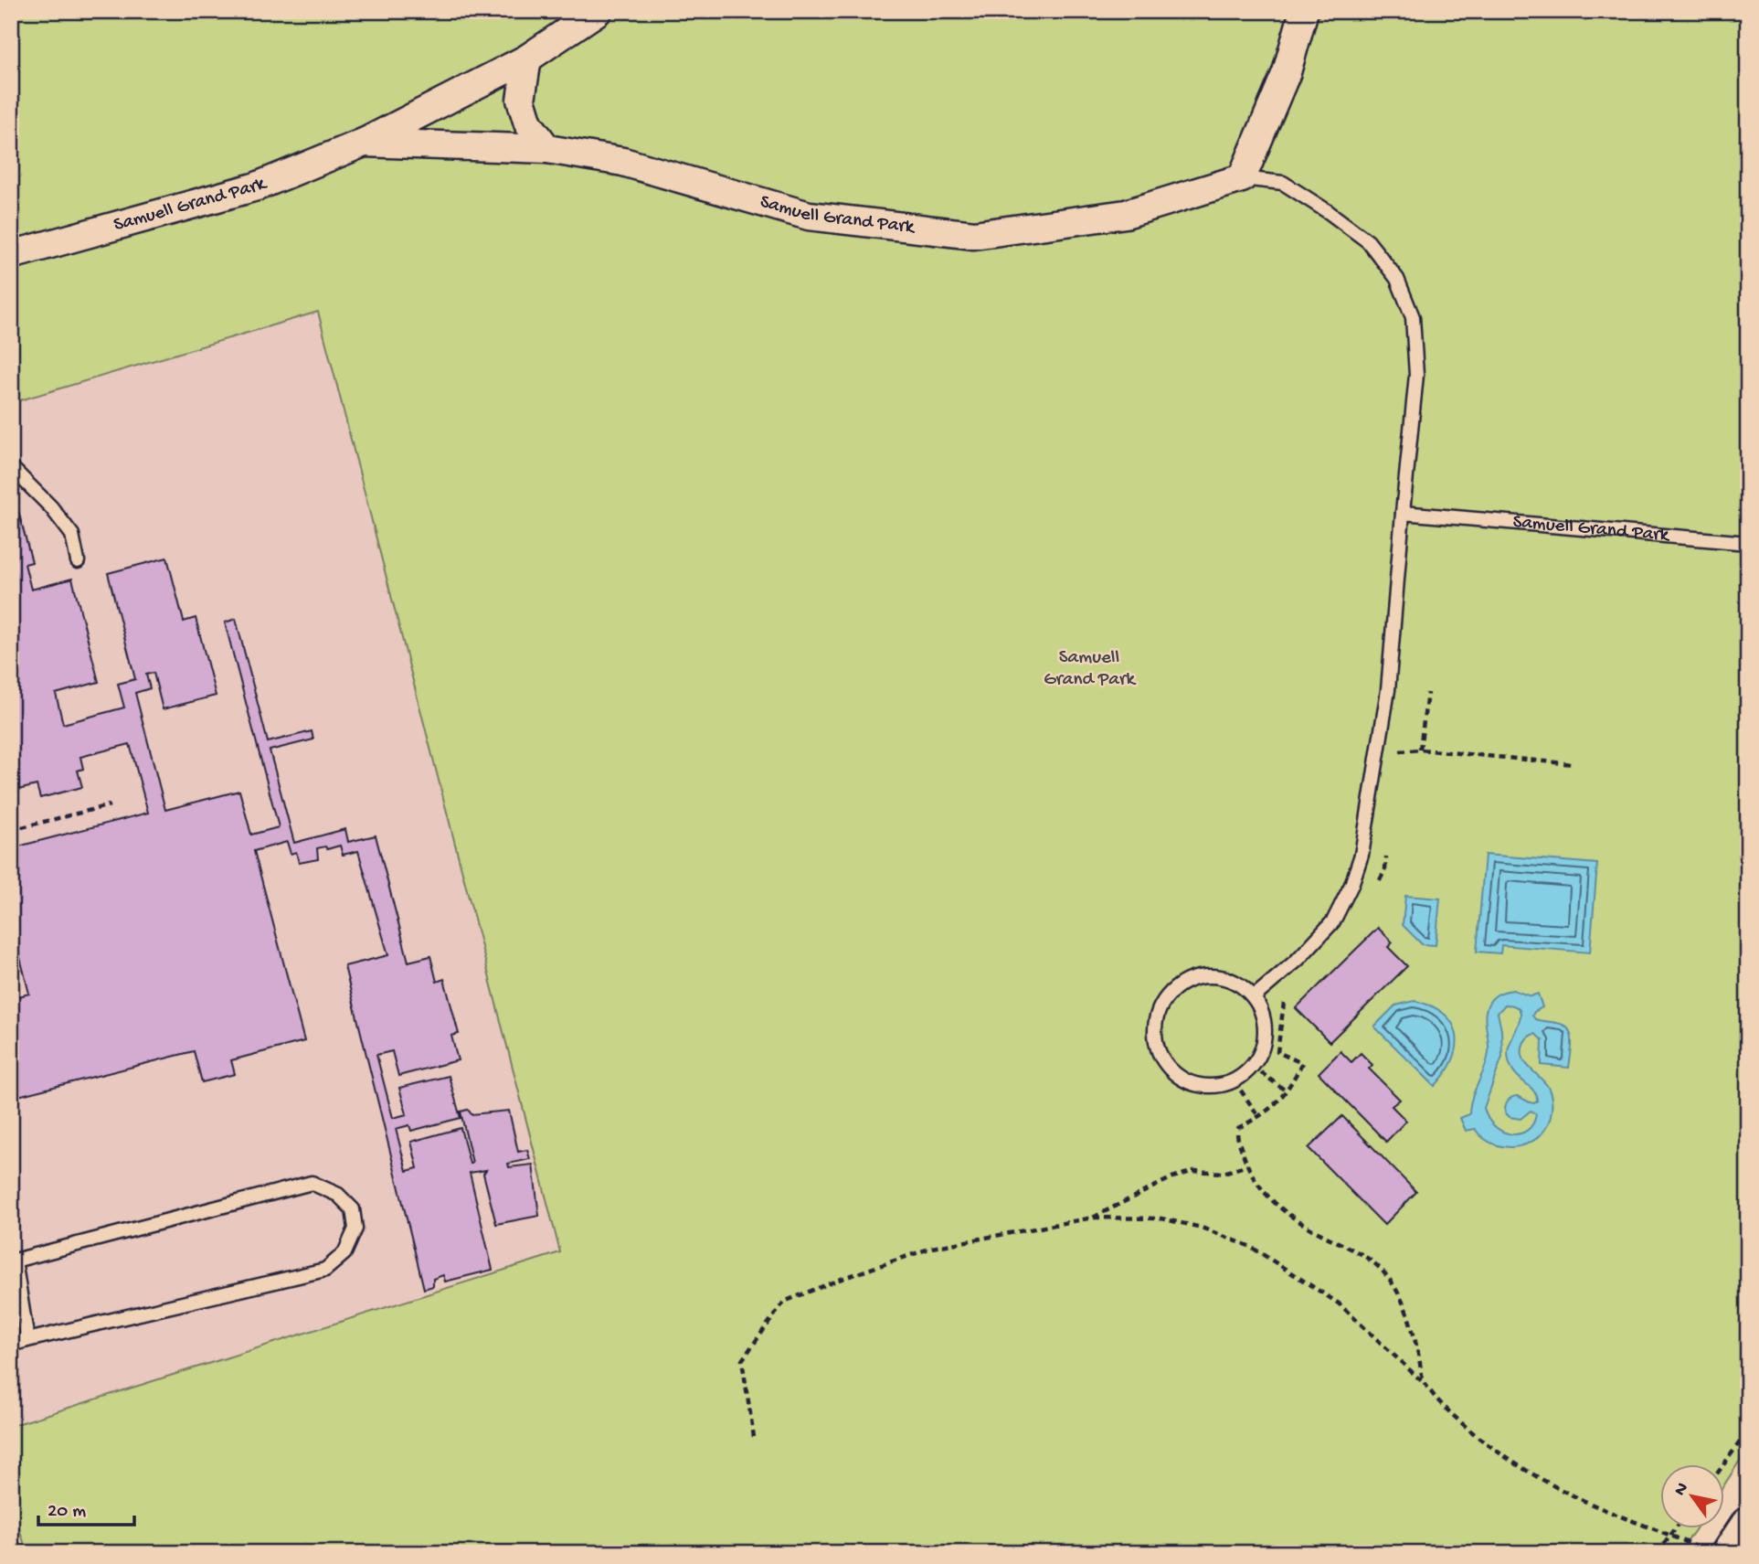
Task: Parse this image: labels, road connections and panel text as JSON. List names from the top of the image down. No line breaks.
{"streets":{"street":["Samuell Grand Park"]},"parks":["Samuell Grand Park"],"scale_bar":"20 m","north":"top left"}
